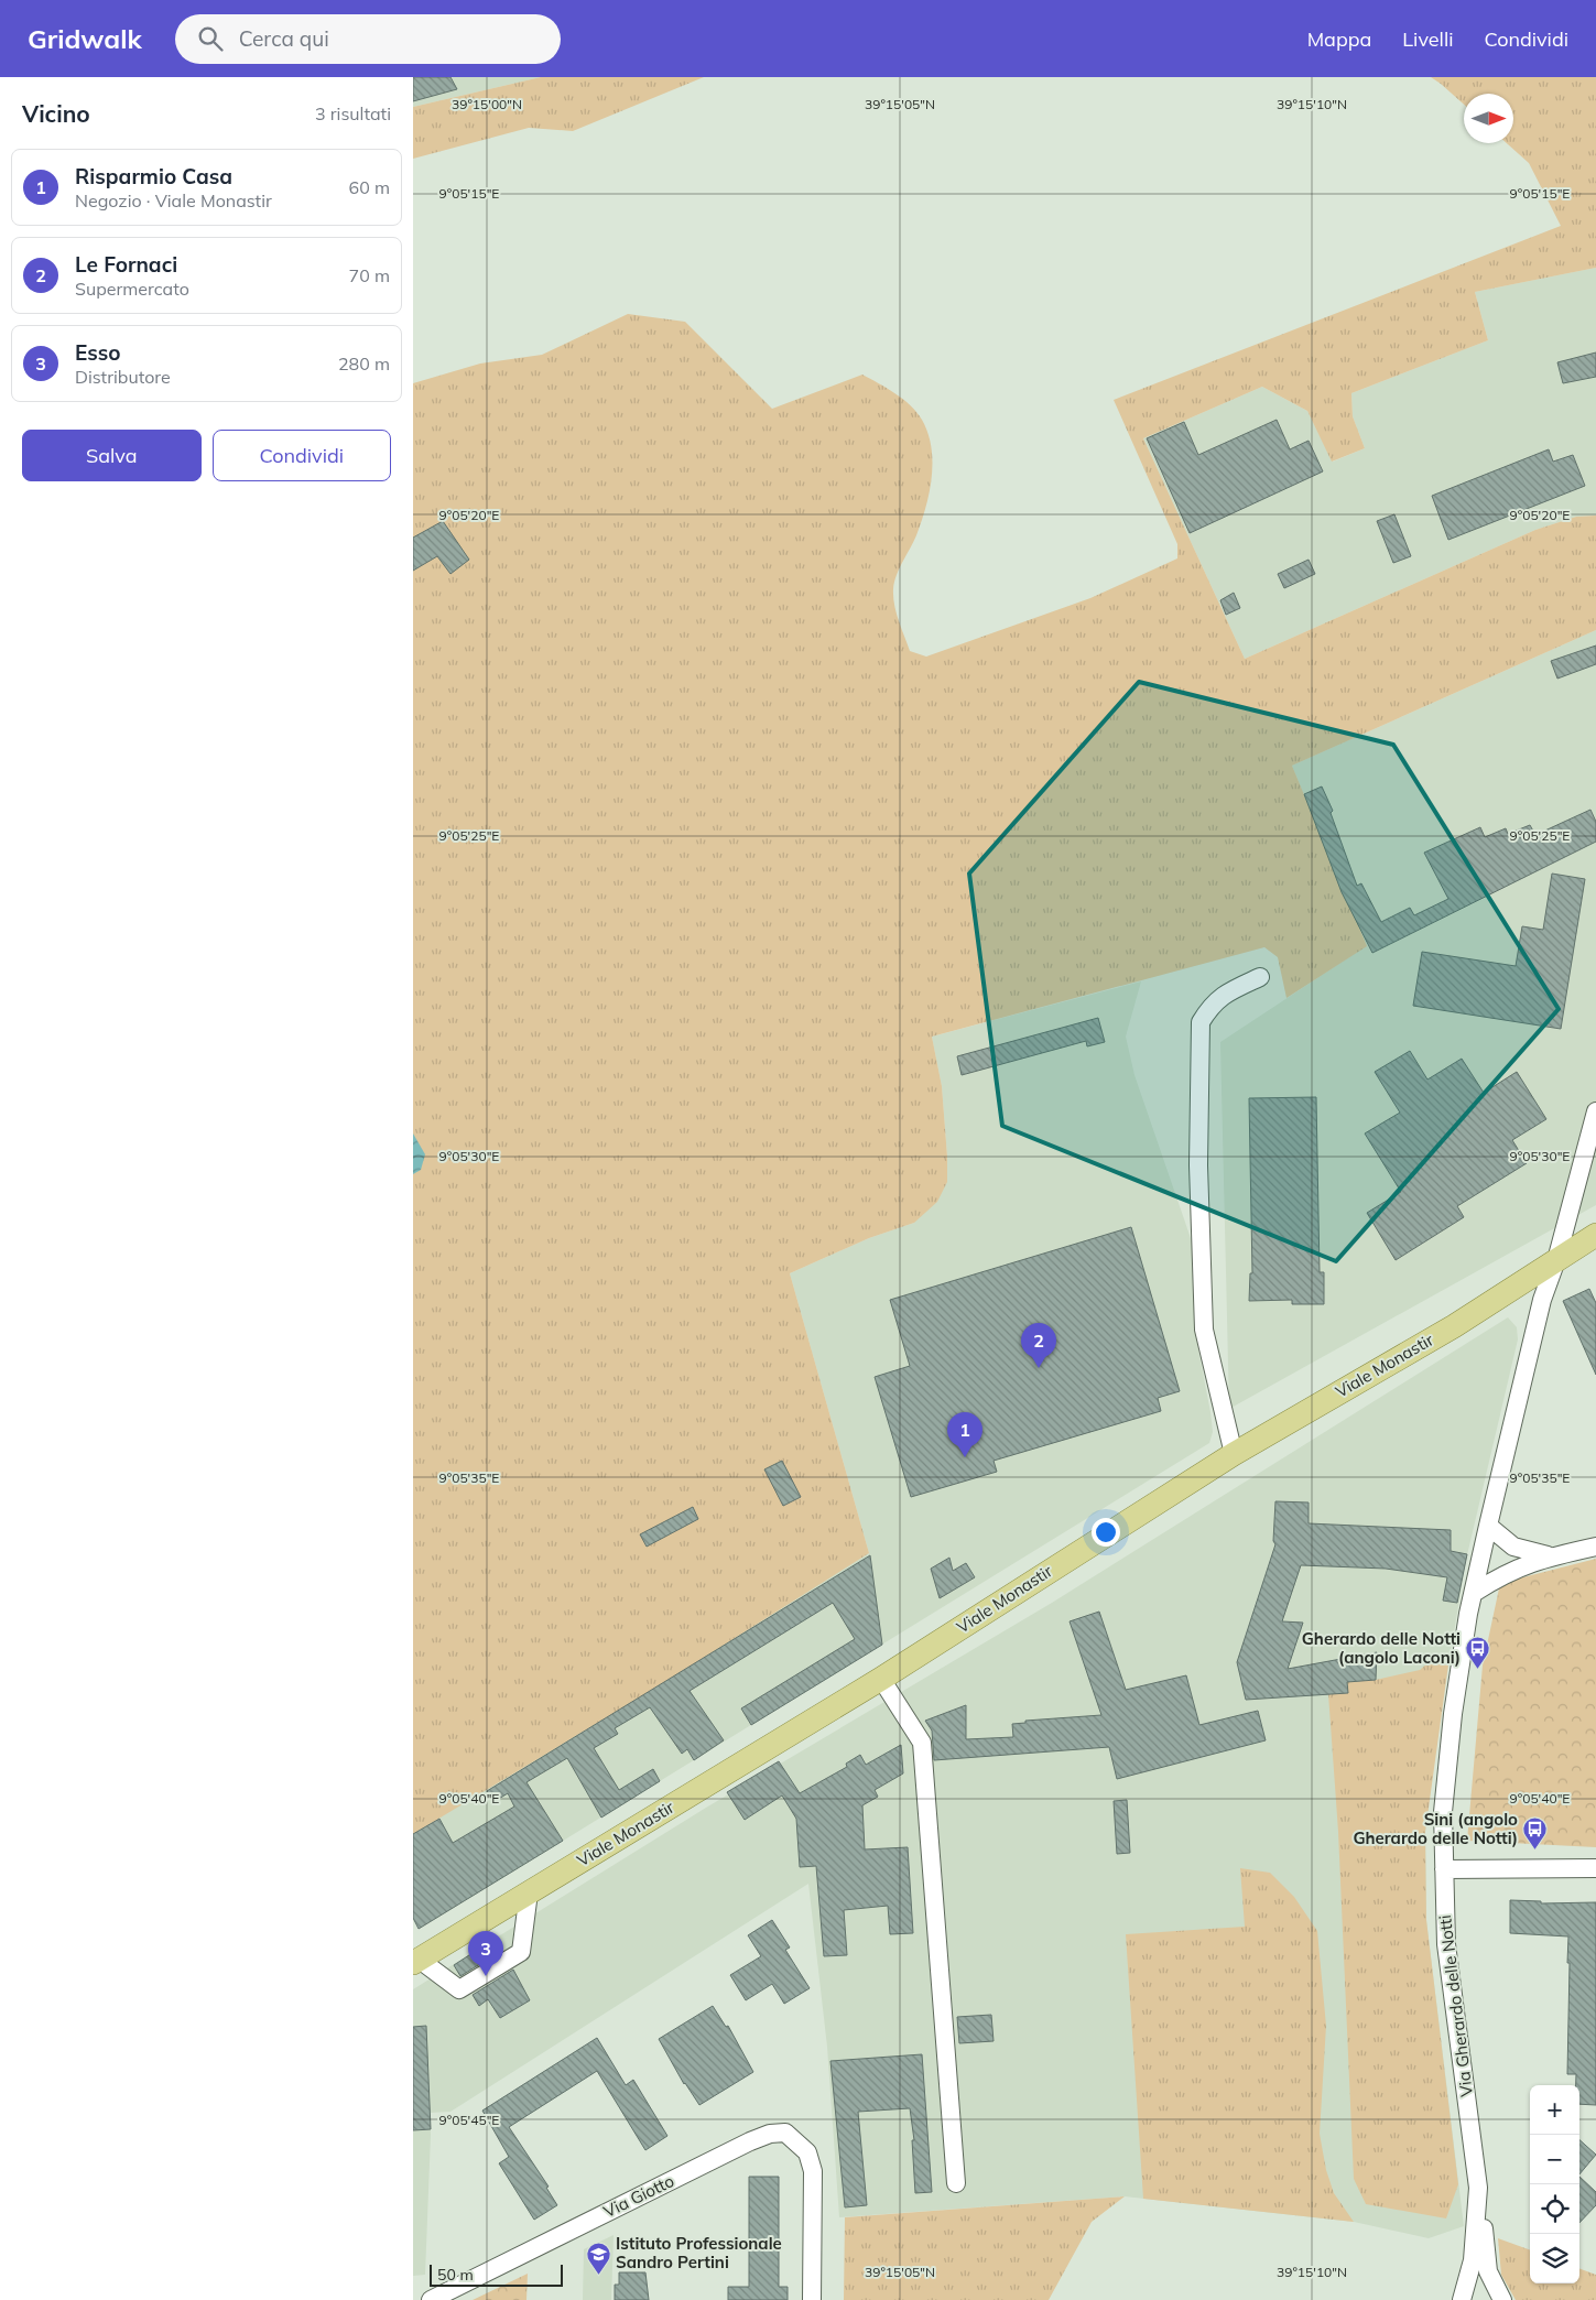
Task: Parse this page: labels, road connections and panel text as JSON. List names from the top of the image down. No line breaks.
{"streets":{"main road":["Viale Monastir"],"street":["Via Gherardo delle Notti","Via Giotto"]},"crossings":[["Viale Monastir","Via Gherardo delle Notti"]],"places":{"bus stop":["Gherardo delle Notti (angolo Laconi)","Sini (angolo Gherardo delle Notti)"],"school or university":["Istituto Professionale Sandro Pertini"]},"scale_bar":"50 m","north":"right","page":{"header":"Gridwalk","search":"Cerca qui","nav":["Mappa","Livelli","Condividi"],"heading":["Vicino","3 risultati"],"list":[{"mark":"1","name":"Risparmio Casa","note":"Negozio · Viale Monastir","value":"60 m"},{"mark":"2","name":"Le Fornaci","note":"Supermercato","value":"70 m"},{"mark":"3","name":"Esso","note":"Distributore","value":"280 m"}],"buttons":["Salva","Condividi"],"pins":["2","1","3"],"map_buttons":["+","−"],"scale":"50 m"},"coordinates":["39°15'00\"N","39°15'05\"N","39°15'10\"N","9°05'15\"E","9°05'20\"E","9°05'25\"E","9°05'30\"E","9°05'35\"E","9°05'40\"E","9°05'45\"E"]}
